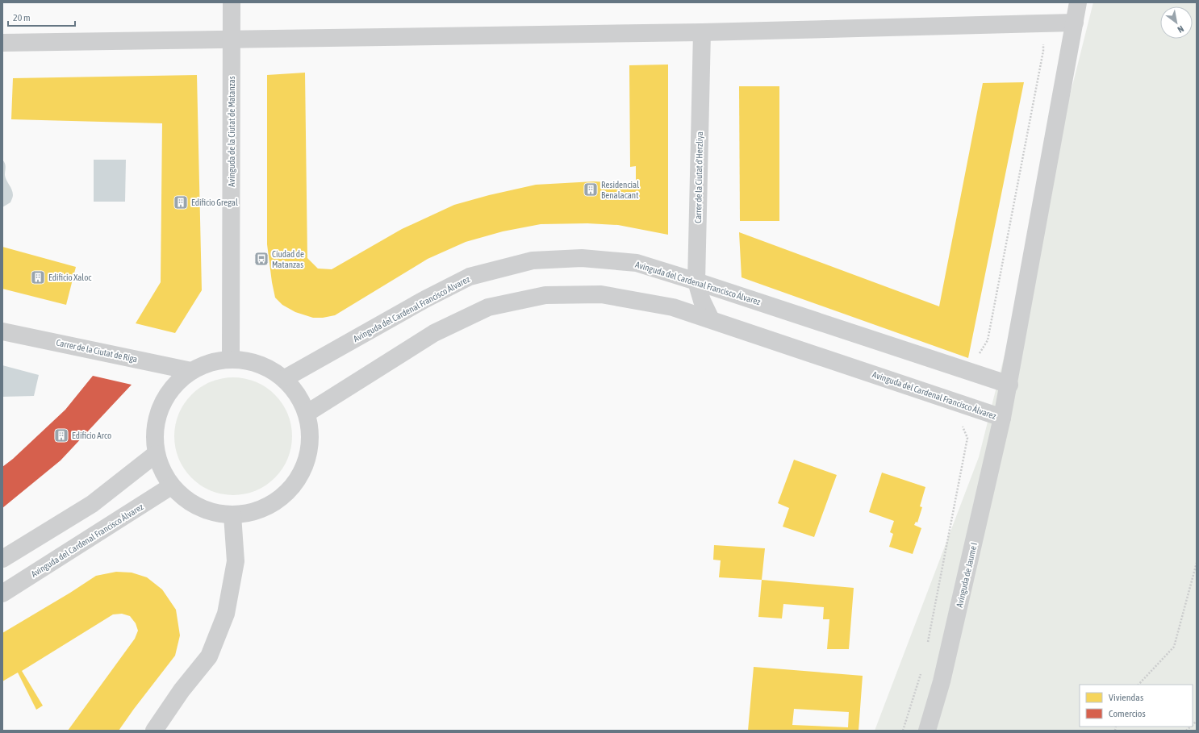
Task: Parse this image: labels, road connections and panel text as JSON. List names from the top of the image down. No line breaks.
{"streets":{"street":["Avinguda de la Ciutat de Matanzas","Carrer de la Ciutat d'Herzliya","Avinguda del Cardenal Francisco Álvarez","Carrer de la Ciutat de Riga","Avinguda de Jaume I"]},"crossings":[["Carrer de la Ciutat d'Herzliya","Avinguda del Cardenal Francisco Álvarez"],["Avinguda del Cardenal Francisco Álvarez","Avinguda de Jaume I"]],"places":{"building":["Residencial Benalacant","Edificio Gregal","Edificio Xaloc","Edificio Arco"],"bus stop":["Ciudad de Matanzas"]},"legend":["Viviendas","Comercios"],"scale_bar":"20 m","north":"bottom right"}
